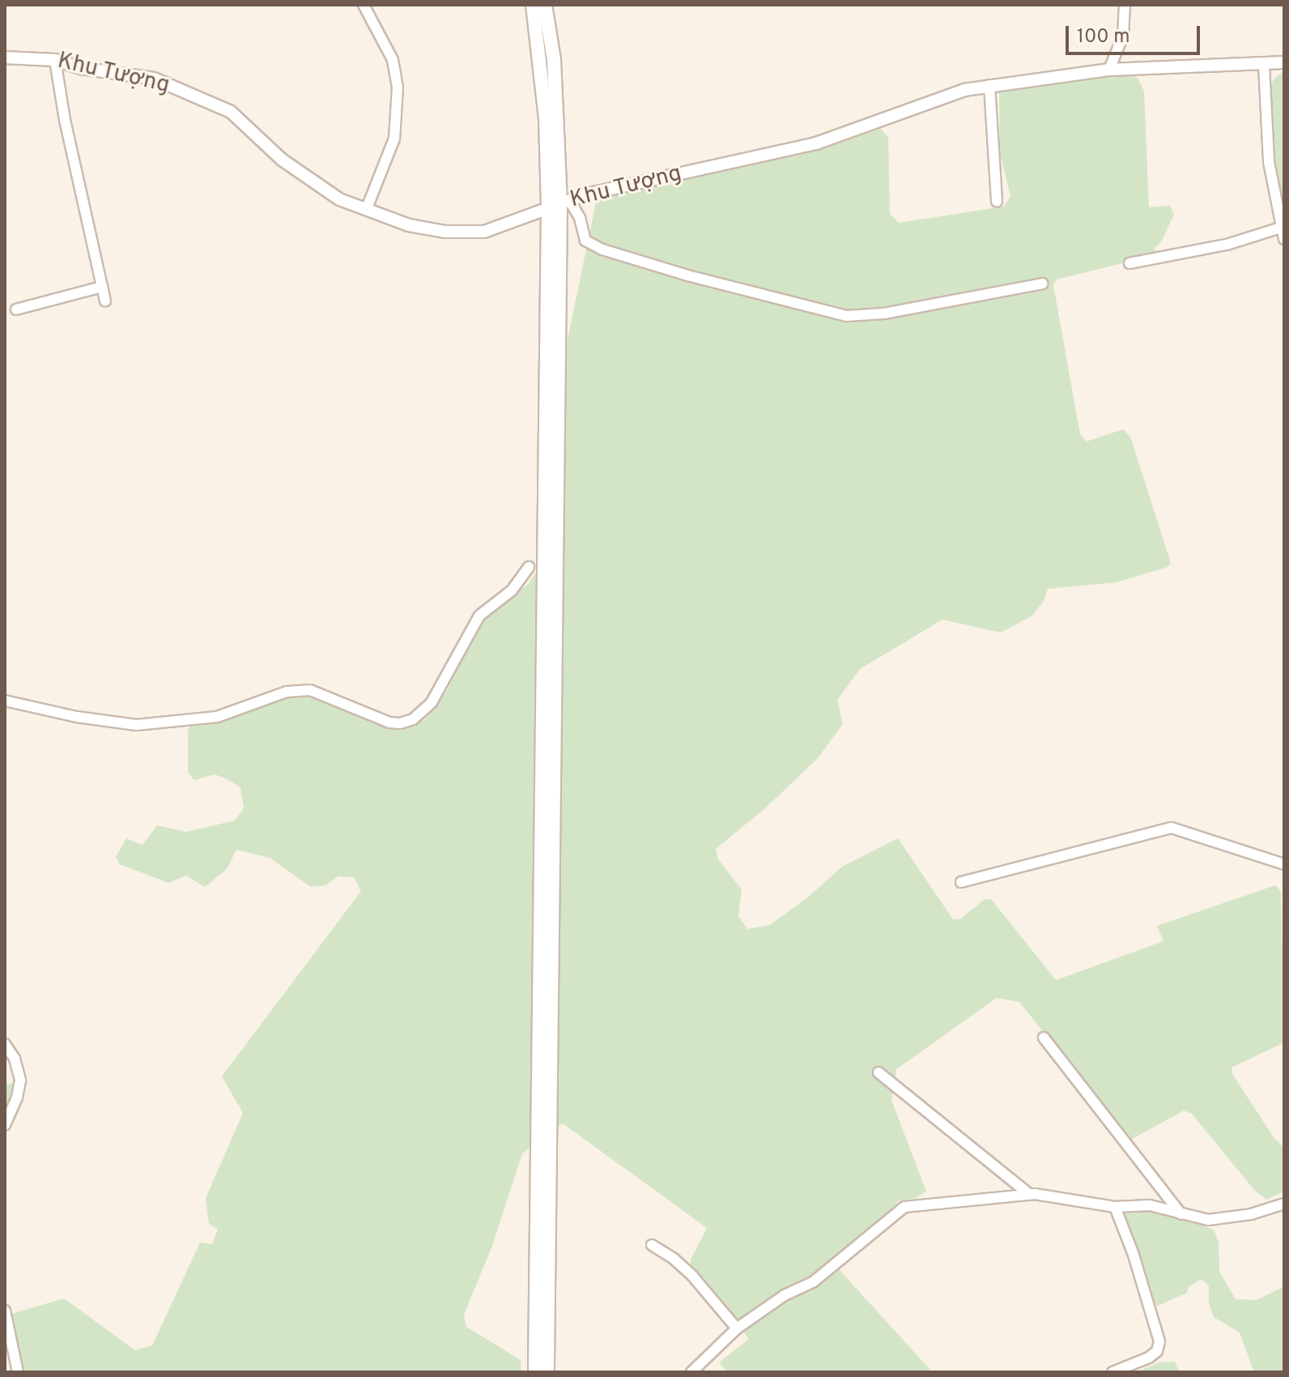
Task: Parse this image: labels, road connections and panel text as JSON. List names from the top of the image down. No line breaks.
{"streets":{"street":["Khu Tượng"]},"scale_bar":"100 m"}
